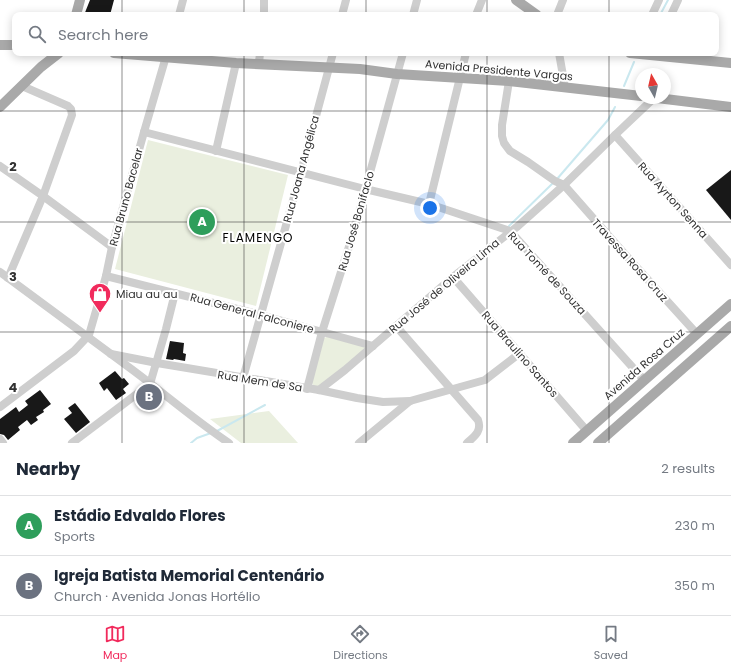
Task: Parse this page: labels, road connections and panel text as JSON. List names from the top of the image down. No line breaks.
{"streets":{"main road":["Avenida Presidente Vargas","Avenida Rosa Cruz"],"street":["Rua Joana Angélica","Rua Bruno Bacelar","Rua Ayrton Senna","Rua José Bonifaclo","Travessa Rosa Cruz","Rua Tomé de Souza","Rua José de Oliveira Lima","Rua General Falconiere","Rua Braulino Santos","Rua Mem de Sa"]},"crossings":[["Avenida Presidente Vargas","Rua Joana Angélica"],["Avenida Presidente Vargas","Rua José Bonifaclo"],["Rua Joana Angélica","Rua Tomé de Souza"],["Rua Joana Angélica","Rua General Falconiere"],["Rua Joana Angélica","Rua Mem de Sa"],["Rua Bruno Bacelar","Rua Tomé de Souza"],["Rua Bruno Bacelar","Rua General Falconiere"],["Rua Ayrton Senna","Rua José de Oliveira Lima"],["Rua José Bonifaclo","Rua Tomé de Souza"],["Rua José Bonifaclo","Rua General Falconiere"],["Rua José Bonifaclo","Rua Mem de Sa"],["Travessa Rosa Cruz","Rua José de Oliveira Lima"],["Travessa Rosa Cruz","Avenida Rosa Cruz"],["Rua Tomé de Souza","Rua José de Oliveira Lima"],["Rua Tomé de Souza","Avenida Rosa Cruz"],["Rua José de Oliveira Lima","Rua General Falconiere"],["Rua José de Oliveira Lima","Rua Braulino Santos"],["Rua José de Oliveira Lima","Rua Mem de Sa"],["Rua Braulino Santos","Avenida Rosa Cruz"]],"districts":["FLAMENGO"],"places":{"shop":["Miau au au"]},"north":"top","page":{"search":"Search here","pins":["A","B"],"heading":["Nearby","2 results"],"list":[{"mark":"A","name":"Estádio Edvaldo Flores","note":"Sports","value":"230 m"},{"mark":"B","name":"Igreja Batista Memorial Centenário","note":"Church · Avenida Jonas Hortélio","value":"350 m"}],"nav":["Map","Directions","Saved"]},"grid":{"rows":["2","3","4"]}}
